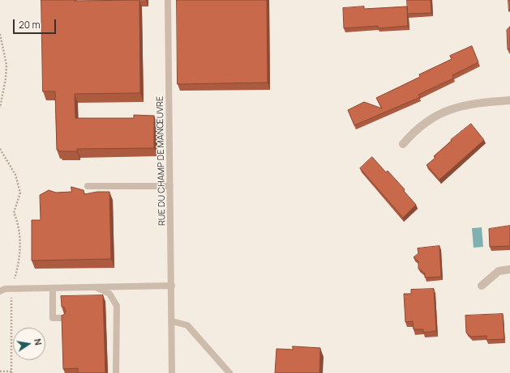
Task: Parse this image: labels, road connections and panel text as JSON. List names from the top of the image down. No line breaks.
{"streets":{"lane":["RUE DU CHAMP DE MANŒUVRE"]},"scale_bar":"20 m","north":"right"}
